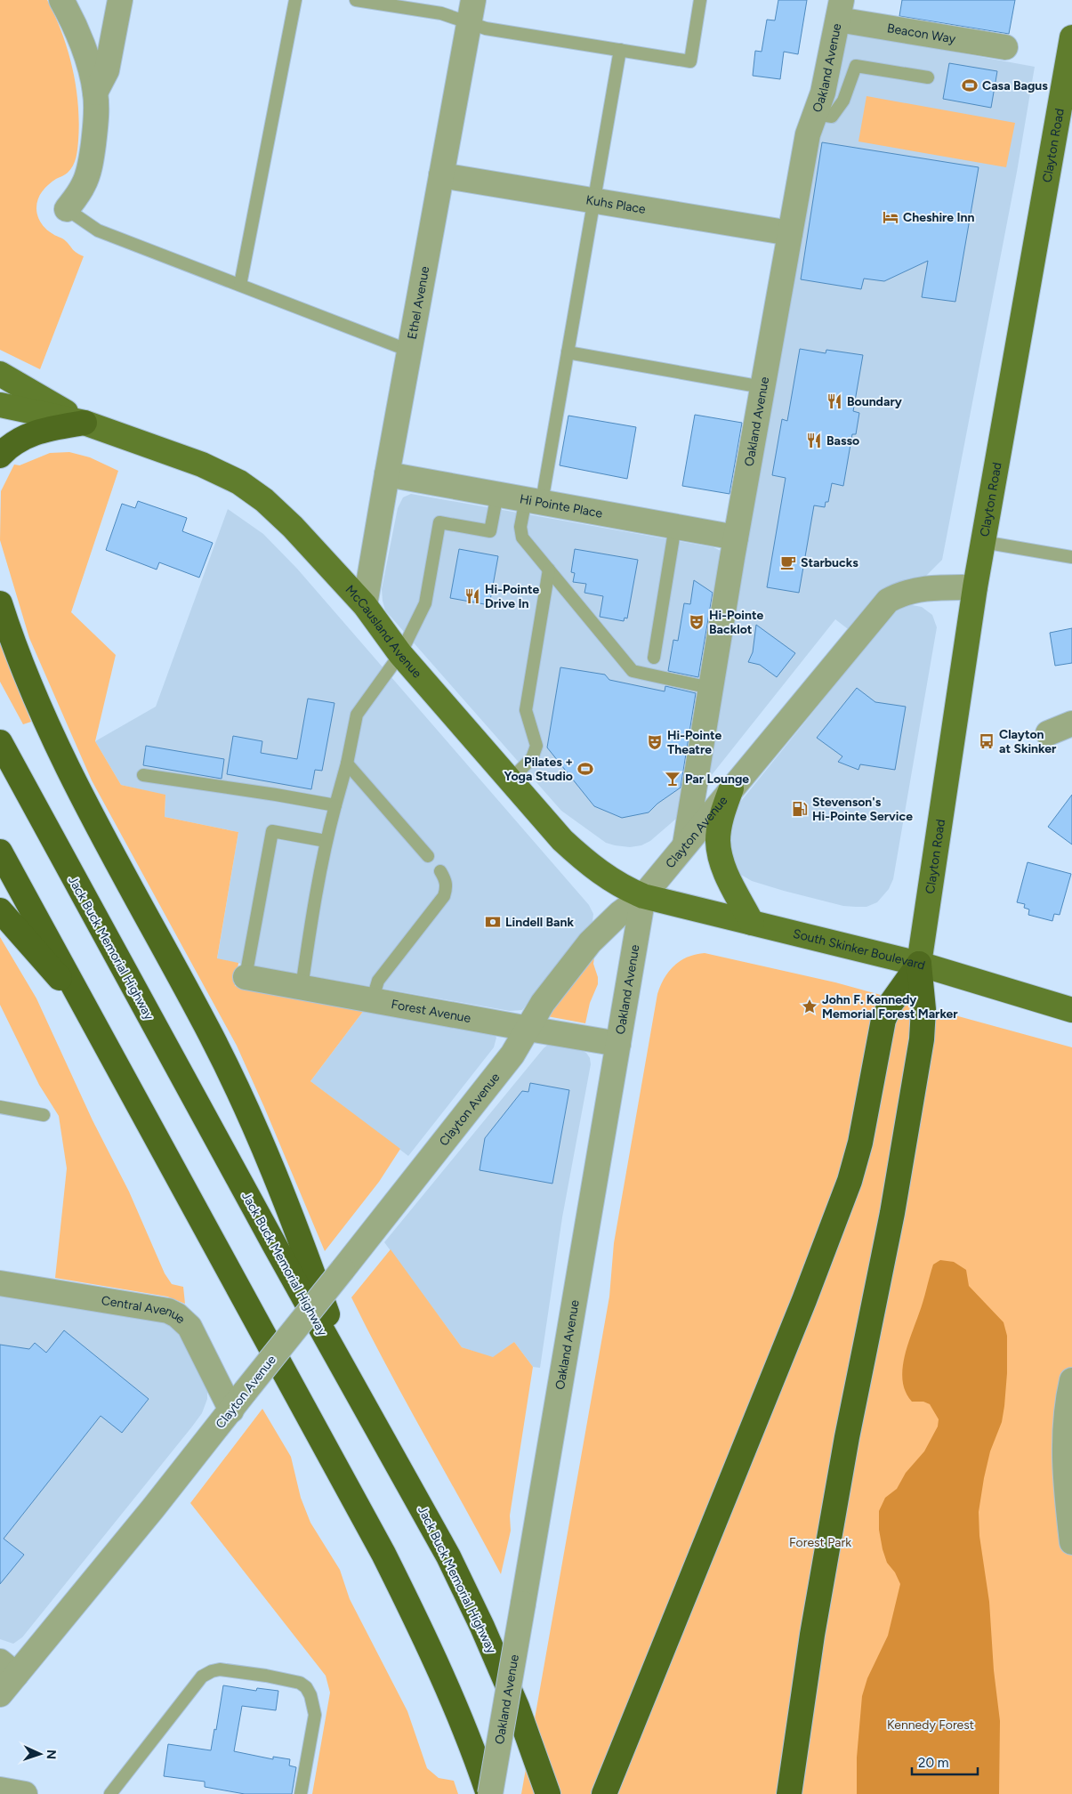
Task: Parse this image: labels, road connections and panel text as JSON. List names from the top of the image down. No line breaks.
{"streets":{"highway":["Jack Buck Memorial Highway"],"main road":["Clayton Road","McCausland Avenue","South Skinker Boulevard"],"street":["Beacon Way","Oakland Avenue","Kuhs Place","Ethel Avenue","Hi Pointe Place","Clayton Avenue","Forest Avenue","Central Avenue"]},"crossings":[["Beacon Way","Oakland Avenue"],["Oakland Avenue","Kuhs Place"],["Oakland Avenue","Hi Pointe Place"],["Oakland Avenue","McCausland Avenue"],["Oakland Avenue","Clayton Avenue"],["Oakland Avenue","South Skinker Boulevard"],["Oakland Avenue","Forest Avenue"],["Clayton Road","Clayton Avenue"],["Clayton Road","South Skinker Boulevard"],["Kuhs Place","Ethel Avenue"],["Ethel Avenue","Hi Pointe Place"],["Ethel Avenue","McCausland Avenue"],["McCausland Avenue","Clayton Avenue"],["McCausland Avenue","South Skinker Boulevard"],["Clayton Avenue","South Skinker Boulevard"],["Clayton Avenue","Forest Avenue"],["Clayton Avenue","Central Avenue"]],"parks":["Forest Park","Kennedy Forest"],"places":{"sports":["Casa Bagus","Pilates + Yoga Studio"],"hotel":["Cheshire Inn"],"restaurant":["Boundary","Basso","Hi-Pointe Drive In"],"cafe":["Starbucks"],"theatre":["Hi-Pointe Backlot","Hi-Pointe Theatre"],"bus stop":["Clayton at Skinker"],"bar":["Par Lounge"],"fuel station":["Stevenson's Hi-Pointe Service"],"bank":["Lindell Bank"],"place":["John F. Kennedy Memorial Forest Marker"]},"scale_bar":"20 m","north":"right"}
